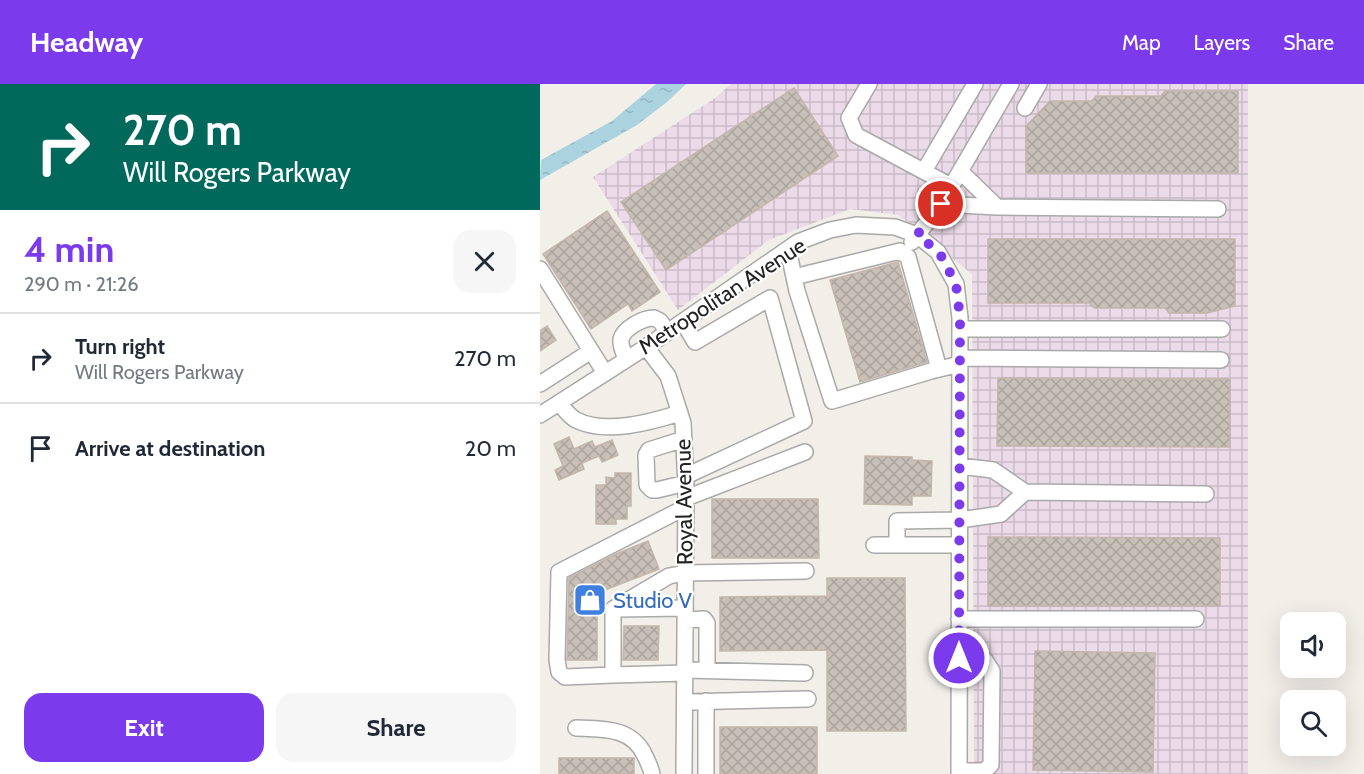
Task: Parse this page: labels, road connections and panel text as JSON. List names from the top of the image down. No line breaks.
{"streets":{"street":["Metropolitan Avenue","Royal Avenue"]},"crossings":[["Metropolitan Avenue","Royal Avenue"]],"places":{"shop":["Studio V"]},"page":{"header":"Headway","nav":["Map","Layers","Share"],"turn":["270 m","Will Rogers Parkway"],"heading":["4 min","290 m · 21:26"],"list":[{"name":"Turn right","note":"Will Rogers Parkway","value":"270 m"},{"name":"Arrive at destination","value":"20 m"}],"buttons":["Exit","Share"]}}
